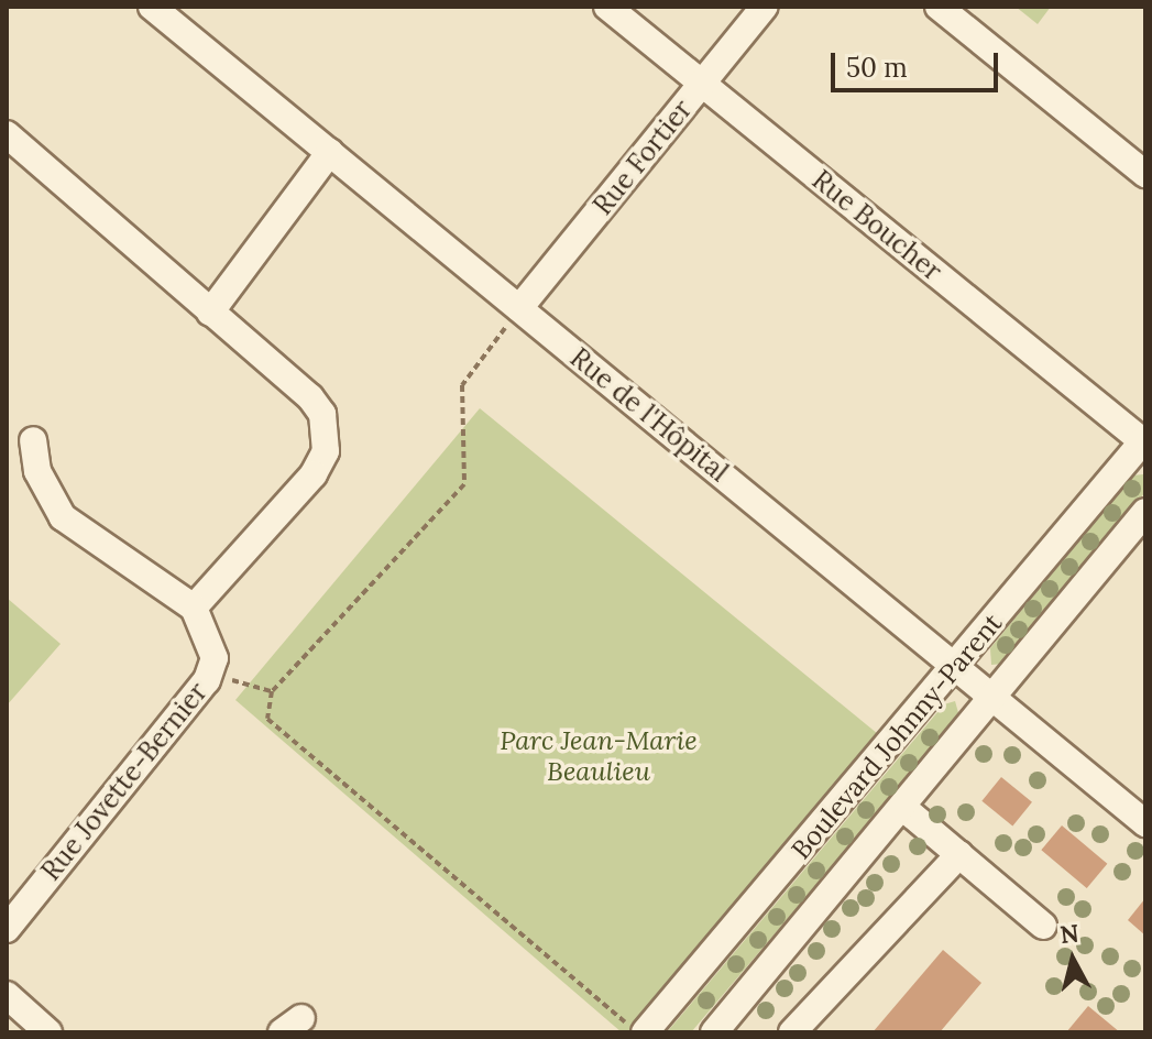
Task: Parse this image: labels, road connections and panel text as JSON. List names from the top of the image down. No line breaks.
{"streets":{"street":["Rue Fortier","Rue Boucher","Rue de l'Hôpital","Boulevard Johnny-Parent","Rue Jovette-Bernier"]},"crossings":[["Rue Fortier","Rue Boucher"],["Rue Fortier","Rue de l'Hôpital"],["Rue Boucher","Boulevard Johnny-Parent"],["Rue de l'Hôpital","Boulevard Johnny-Parent"]],"parks":["Parc Jean-Marie Beaulieu"],"scale_bar":"50 m","north":"top"}
